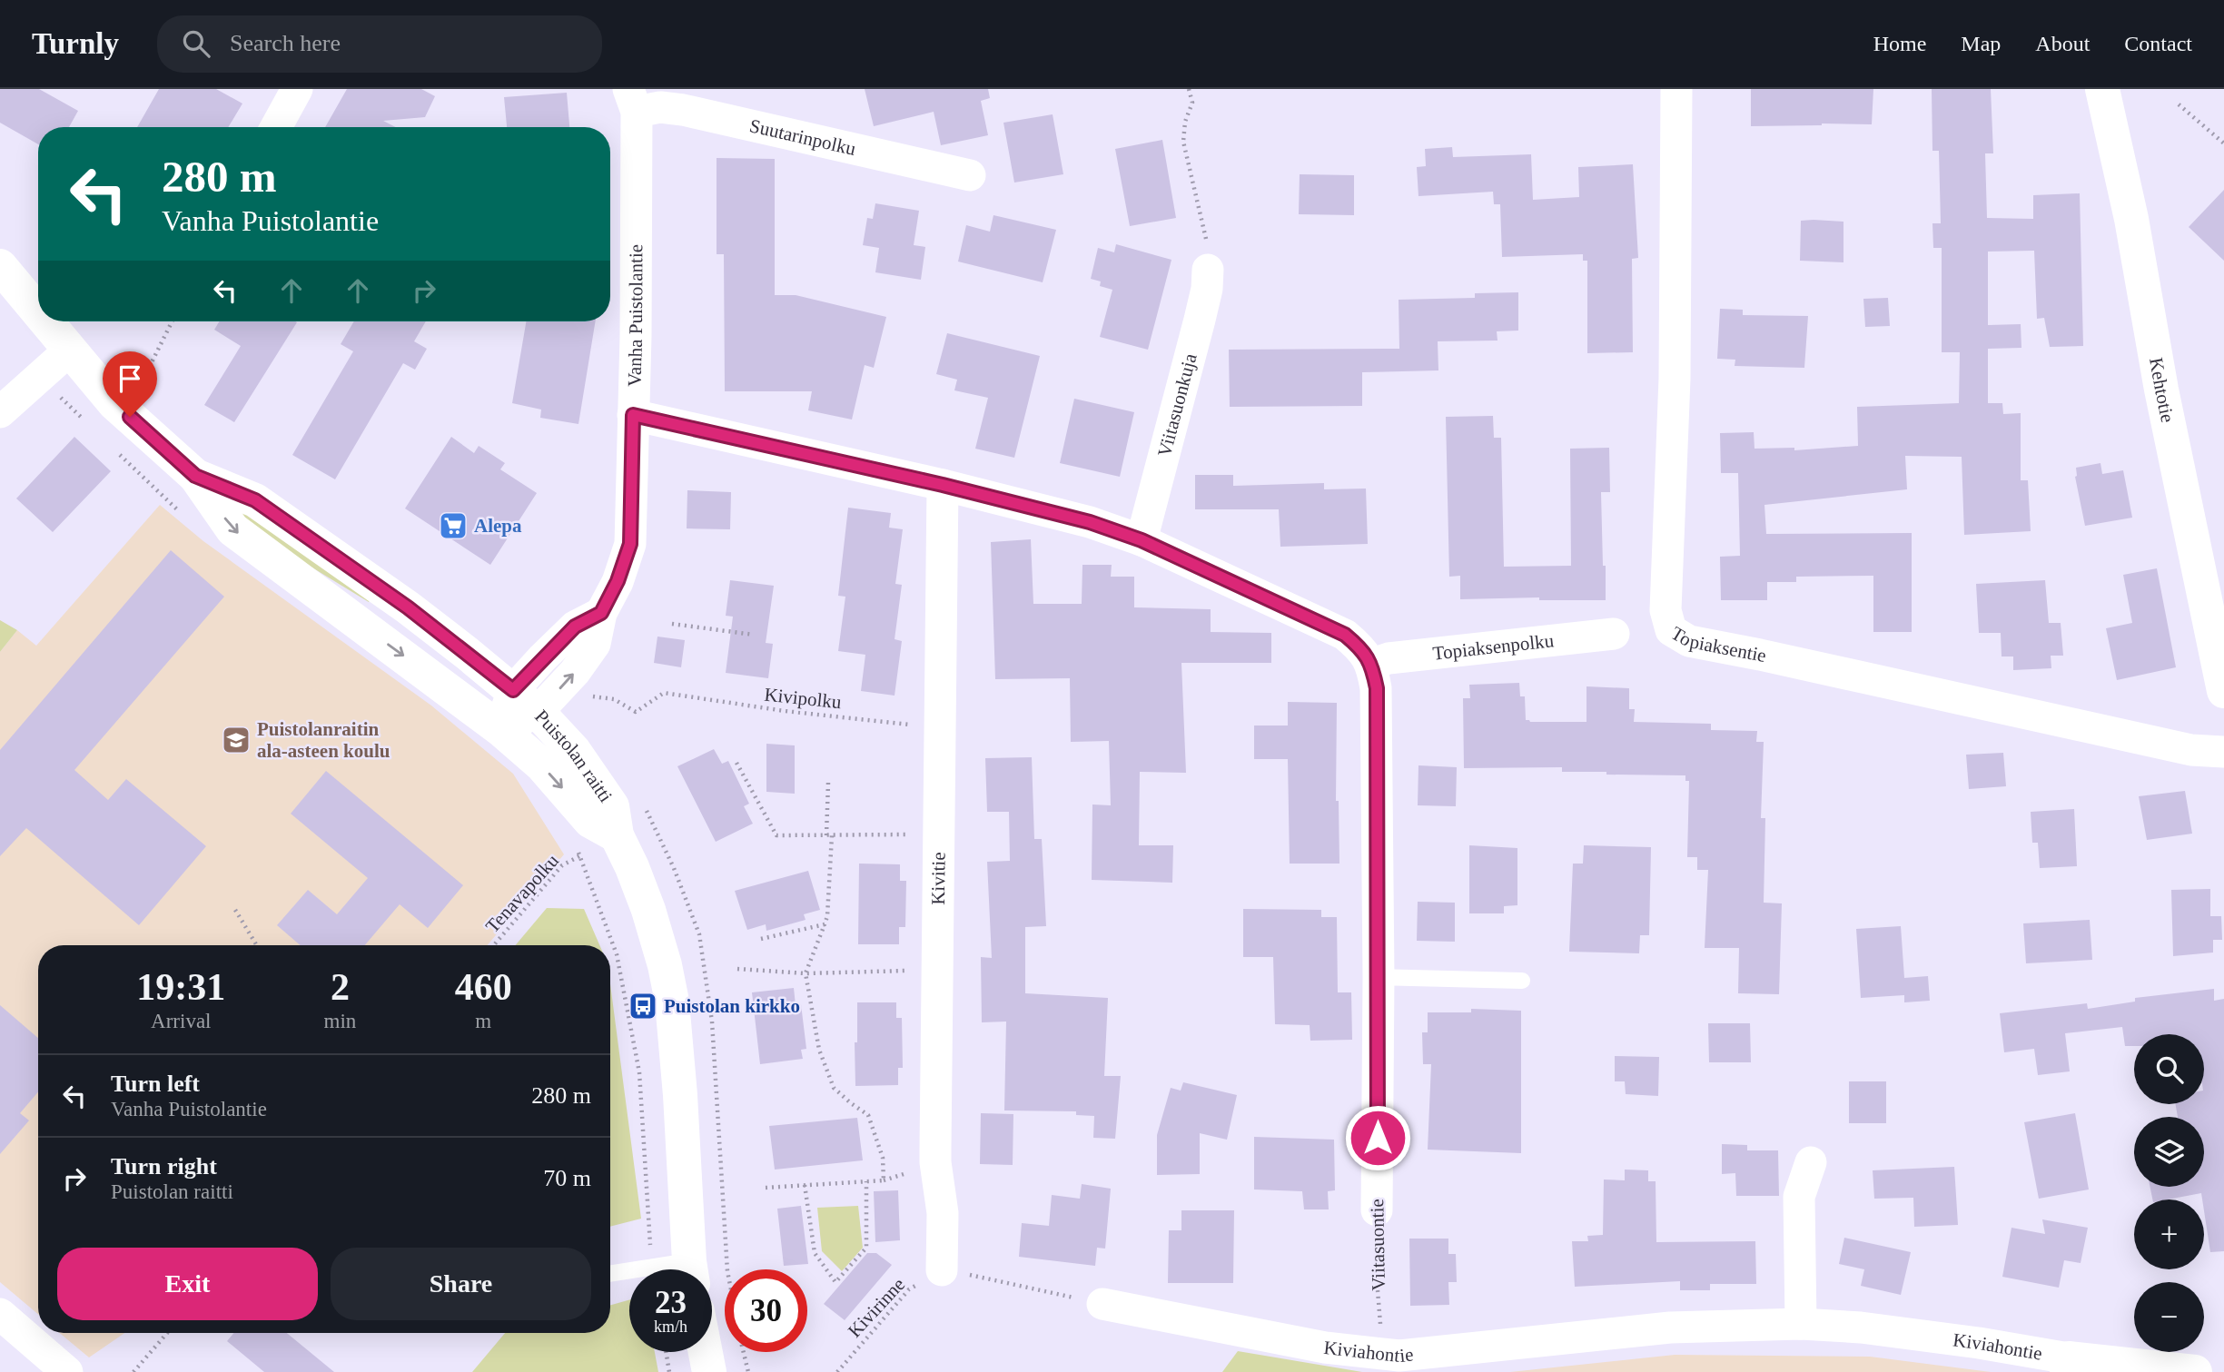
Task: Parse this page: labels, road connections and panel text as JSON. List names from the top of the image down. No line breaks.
{"streets":{"main road":["Kehtotie","Puistolan raitti","Kiviahontie"],"street":["Suutarinpolku","Vanha Puistolantie","Viitasuonkuja","Topiaksentie","Topiaksenpolku","Kivitie","Viitasuontie"],"path":["Kivipolku","Tenavapolku","Kivirinne"]},"crossings":[["Suutarinpolku","Vanha Puistolantie"],["Vanha Puistolantie","Puistolan raitti"],["Topiaksenpolku","Viitasuontie"],["Kivipolku","Kivitie"],["Kivitie","Kivirinne"],["Viitasuontie","Kiviahontie"]],"places":{"supermarket":["Alepa"],"school or university":["Puistolanraitin ala-asteen koulu"],"bus stop":["Puistolan kirkko"]},"page":{"header":"Turnly","search":"Search here","nav":["Home","Map","About","Contact"],"turn":["280 m","Vanha Puistolantie"],"eta":["19:31","Arrival","2","min","460","m"],"map_buttons":["+","−"],"list":[{"name":"Turn left","note":"Vanha Puistolantie","value":"280 m"},{"name":"Turn right","note":"Puistolan raitti","value":"70 m"}],"buttons":["Exit","Share"],"speed":"23 km/h","limit":"30"}}
